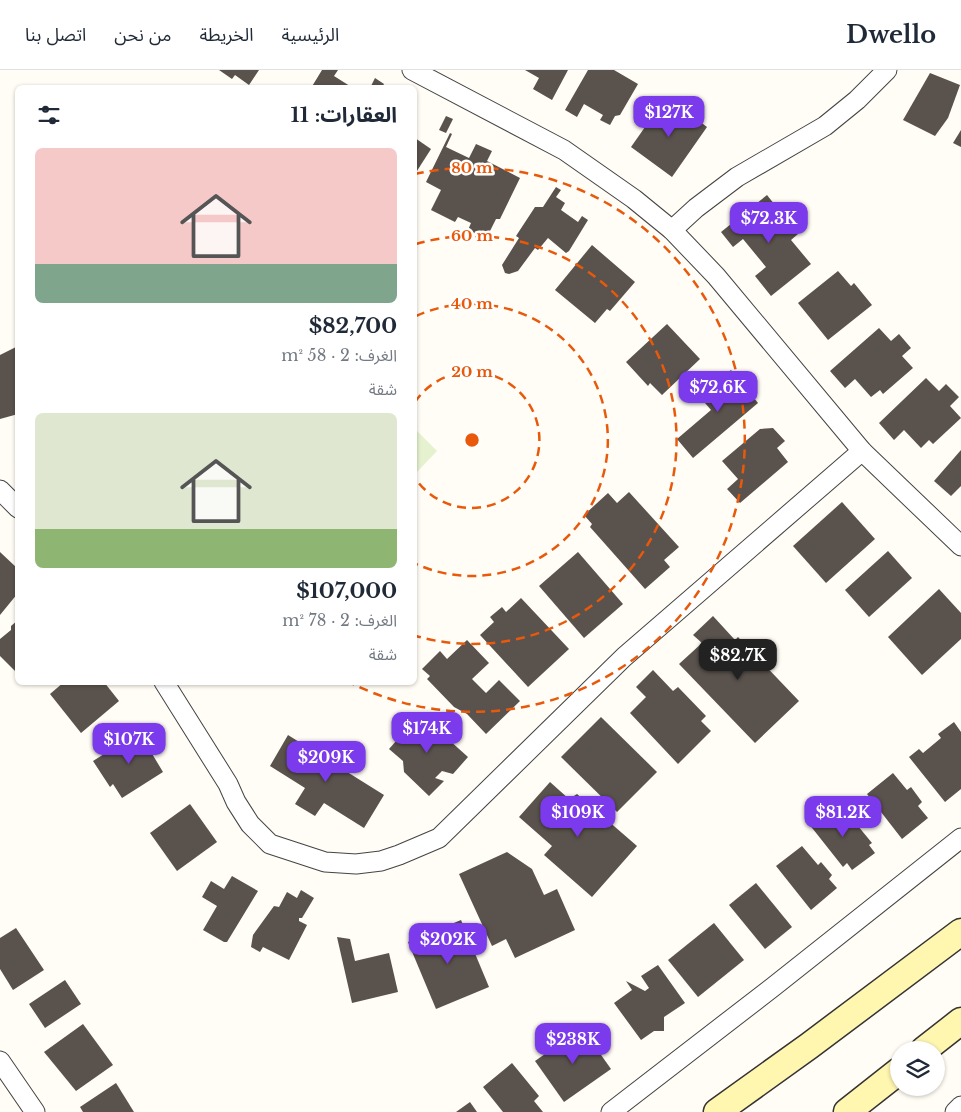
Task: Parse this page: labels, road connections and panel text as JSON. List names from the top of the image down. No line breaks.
{"page":{"header":"Dwello","nav":["الرئيسية","الخريطة","من نحن","اتصل بنا"],"heading":"العقارات: 11","price":["$127K","$72.3K","$72.6K","$82.7K","$174K","$107K","$209K","$109K","$81.2K","$202K","$238K"],"list":[{"name":"$82,700","note":"الغرف: 2 · 58 m² · شقة"},{"name":"$107,000","note":"الغرف: 2 · 78 m² · شقة"}]},"rings":["80 m","60 m","40 m","20 m"]}
